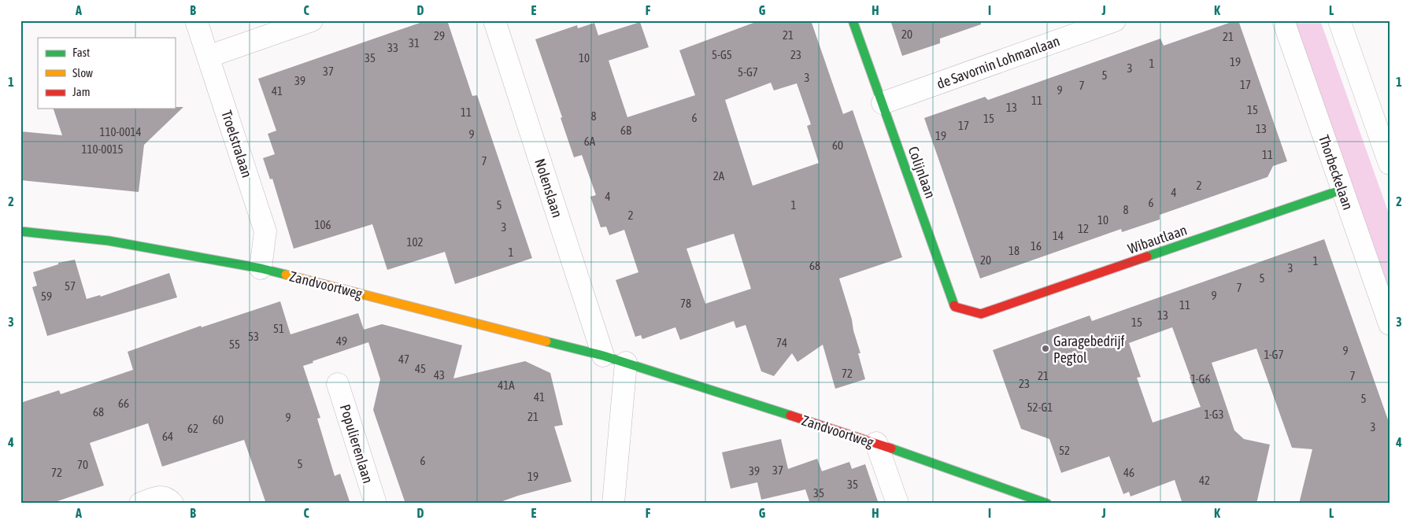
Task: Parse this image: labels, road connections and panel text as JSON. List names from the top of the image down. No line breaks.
{"streets":{"street":["de Savornin Lohmanlaan","Troelstralaan","Colijnlaan","Thorbeckelaan","Nolenslaan","Wibautlaan","Zandvoortweg","Populierenlaan"]},"crossings":[["de Savornin Lohmanlaan","Colijnlaan"],["Troelstralaan","Zandvoortweg"],["Colijnlaan","Wibautlaan"],["Thorbeckelaan","Wibautlaan"],["Nolenslaan","Zandvoortweg"]],"places":["Garagebedrijf Pegtol"],"house_numbers":["20","21","29","21","31","33","5-G5","23","35","10","19","1","3","37","5-G7","5","3","39","17","7","9","41","11","13","15","11","8","6","15","17","13","6B","110-0014","9","19","6A","60","110-0015","11","7","2A","2","4","4","6","5","1","8","2","10","106","3","12","14","102","16","18","1","20","1","68","3","5","57","7","9","59","78","11","13","15","51","53","49","74","55","9","1-G7","47","45","72","43","21","7","1-G6","23","41A","41","5","66","52-G1","68","1-G3","21","9","60","3","62","64","52","6","5","70","37","39","72","46","19","42","35","35"],"legend":["Fast","Slow","Jam"],"grid":{"columns":["A","B","C","D","E","F","G","H","I","J","K","L"],"rows":["1","2","3","4"]}}
